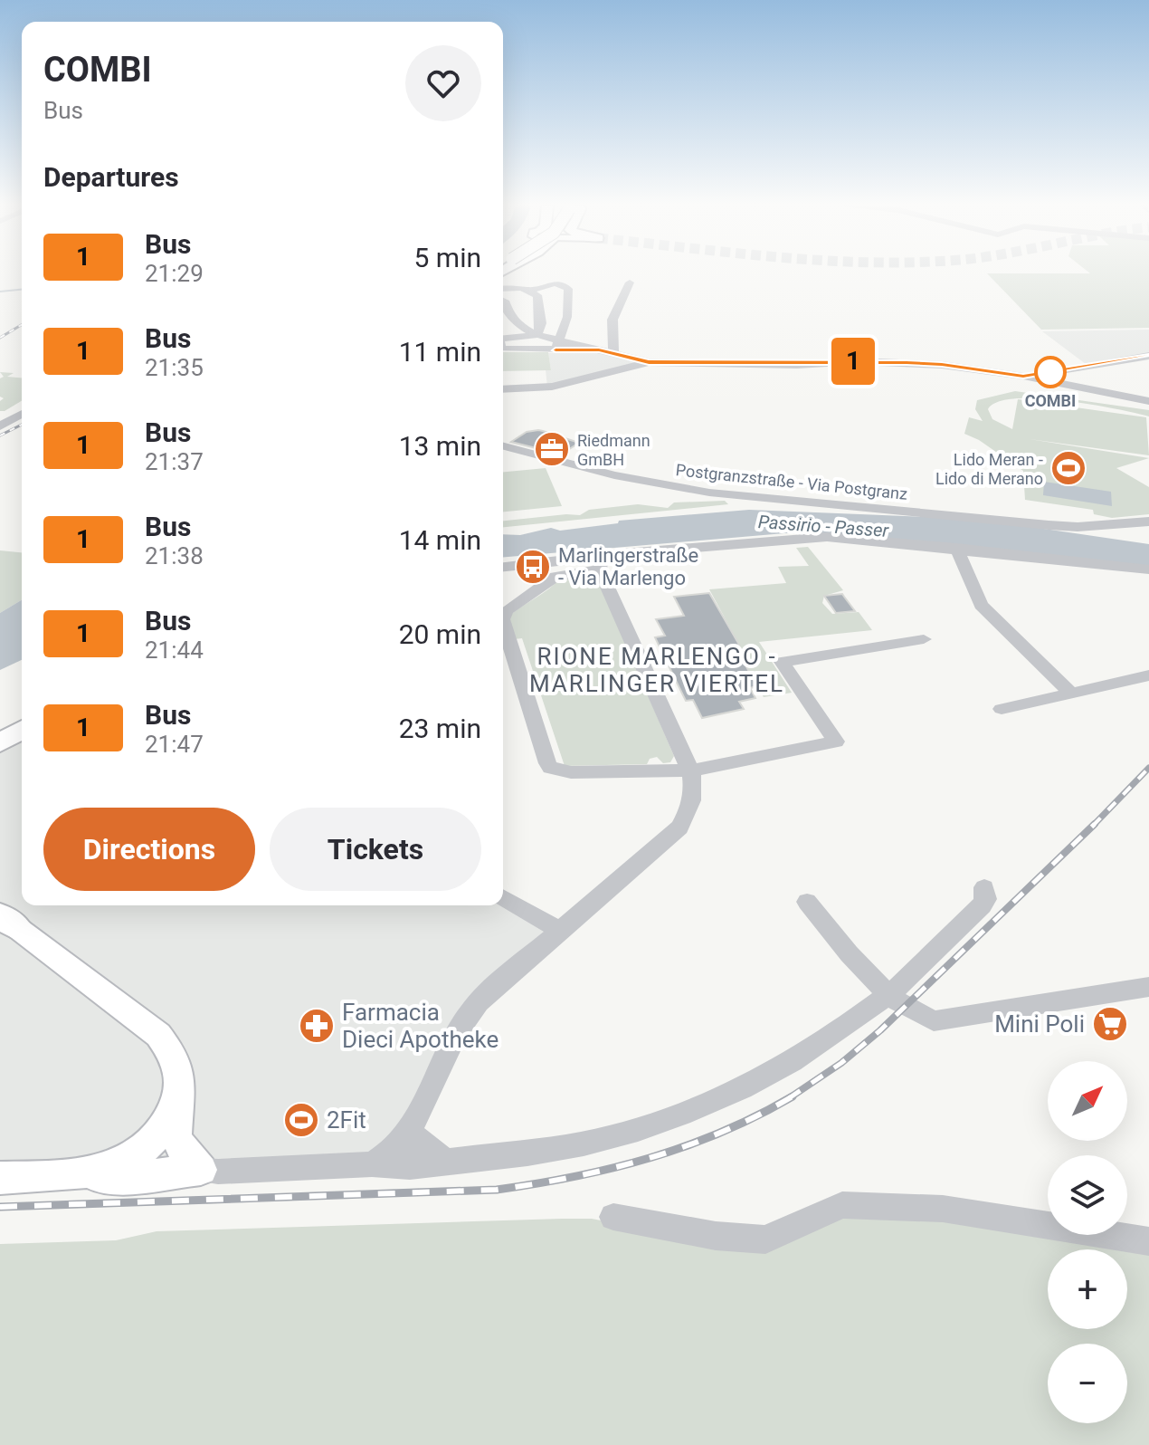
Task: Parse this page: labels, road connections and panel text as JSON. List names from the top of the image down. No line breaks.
{"streets":{"street":["Postgranzstraße - Via Postgranz"]},"districts":["RIONE MARLENGO - MARLINGER VIERTEL"],"water":["Passirio - Passer"],"places":{"other":["COMBI"],"office":["Riedmann GmBH"],"sports":["Lido Meran - Lido di Merano","2Fit"],"bus stop":["Marlingerstraße - Via Marlengo"],"supermarket":["Mini Poli"],"pharmacy":["Farmacia Dieci Apotheke"]},"lines":["bus line 1"],"north":"top right","page":{"on_map":"1","heading":[["COMBI","Bus"],"Departures"],"list":[{"mark":"1","name":"Bus","note":"21:29","value":"5 min"},{"mark":"1","name":"Bus","note":"21:35","value":"11 min"},{"mark":"1","name":"Bus","note":"21:37","value":"13 min"},{"mark":"1","name":"Bus","note":"21:38","value":"14 min"},{"mark":"1","name":"Bus","note":"21:44","value":"20 min"},{"mark":"1","name":"Bus","note":"21:47","value":"23 min"}],"buttons":["Directions","Tickets"],"map_buttons":["+","−"]}}
